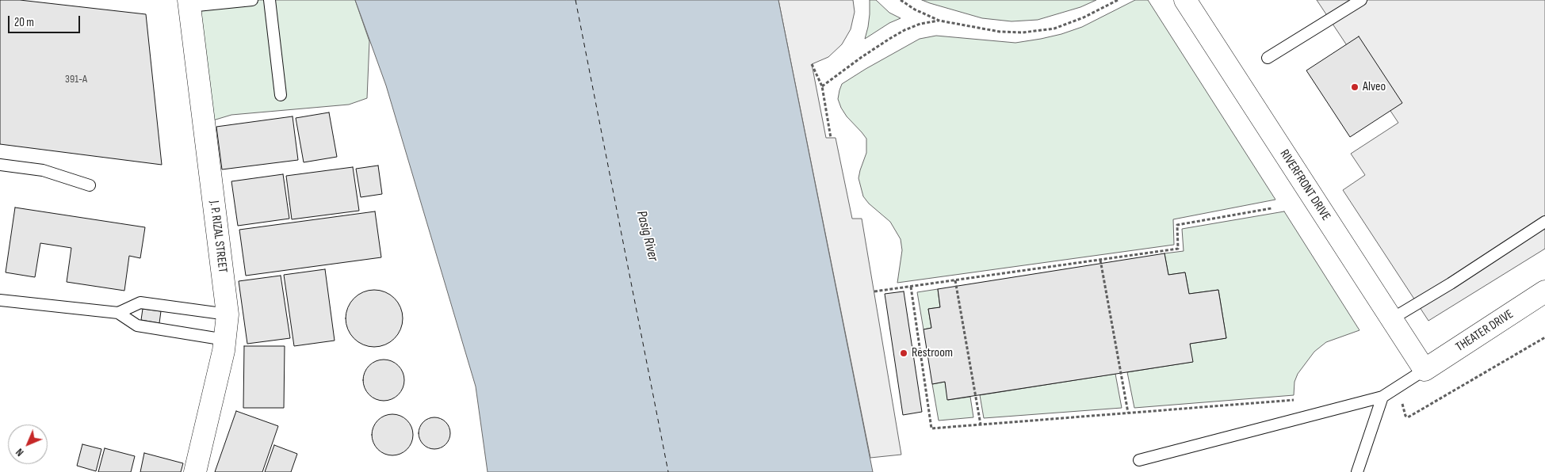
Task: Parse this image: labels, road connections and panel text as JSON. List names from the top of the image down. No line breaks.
{"streets":{"street":["RIVERFRONT DRIVE","J. P. RIZAL STREET","THEATER DRIVE"]},"crossings":[["RIVERFRONT DRIVE","THEATER DRIVE"]],"water":["Pasig River"],"places":["Alveo","Restroom"],"house_numbers":["391-A"],"scale_bar":"20 m","north":"bottom left"}
